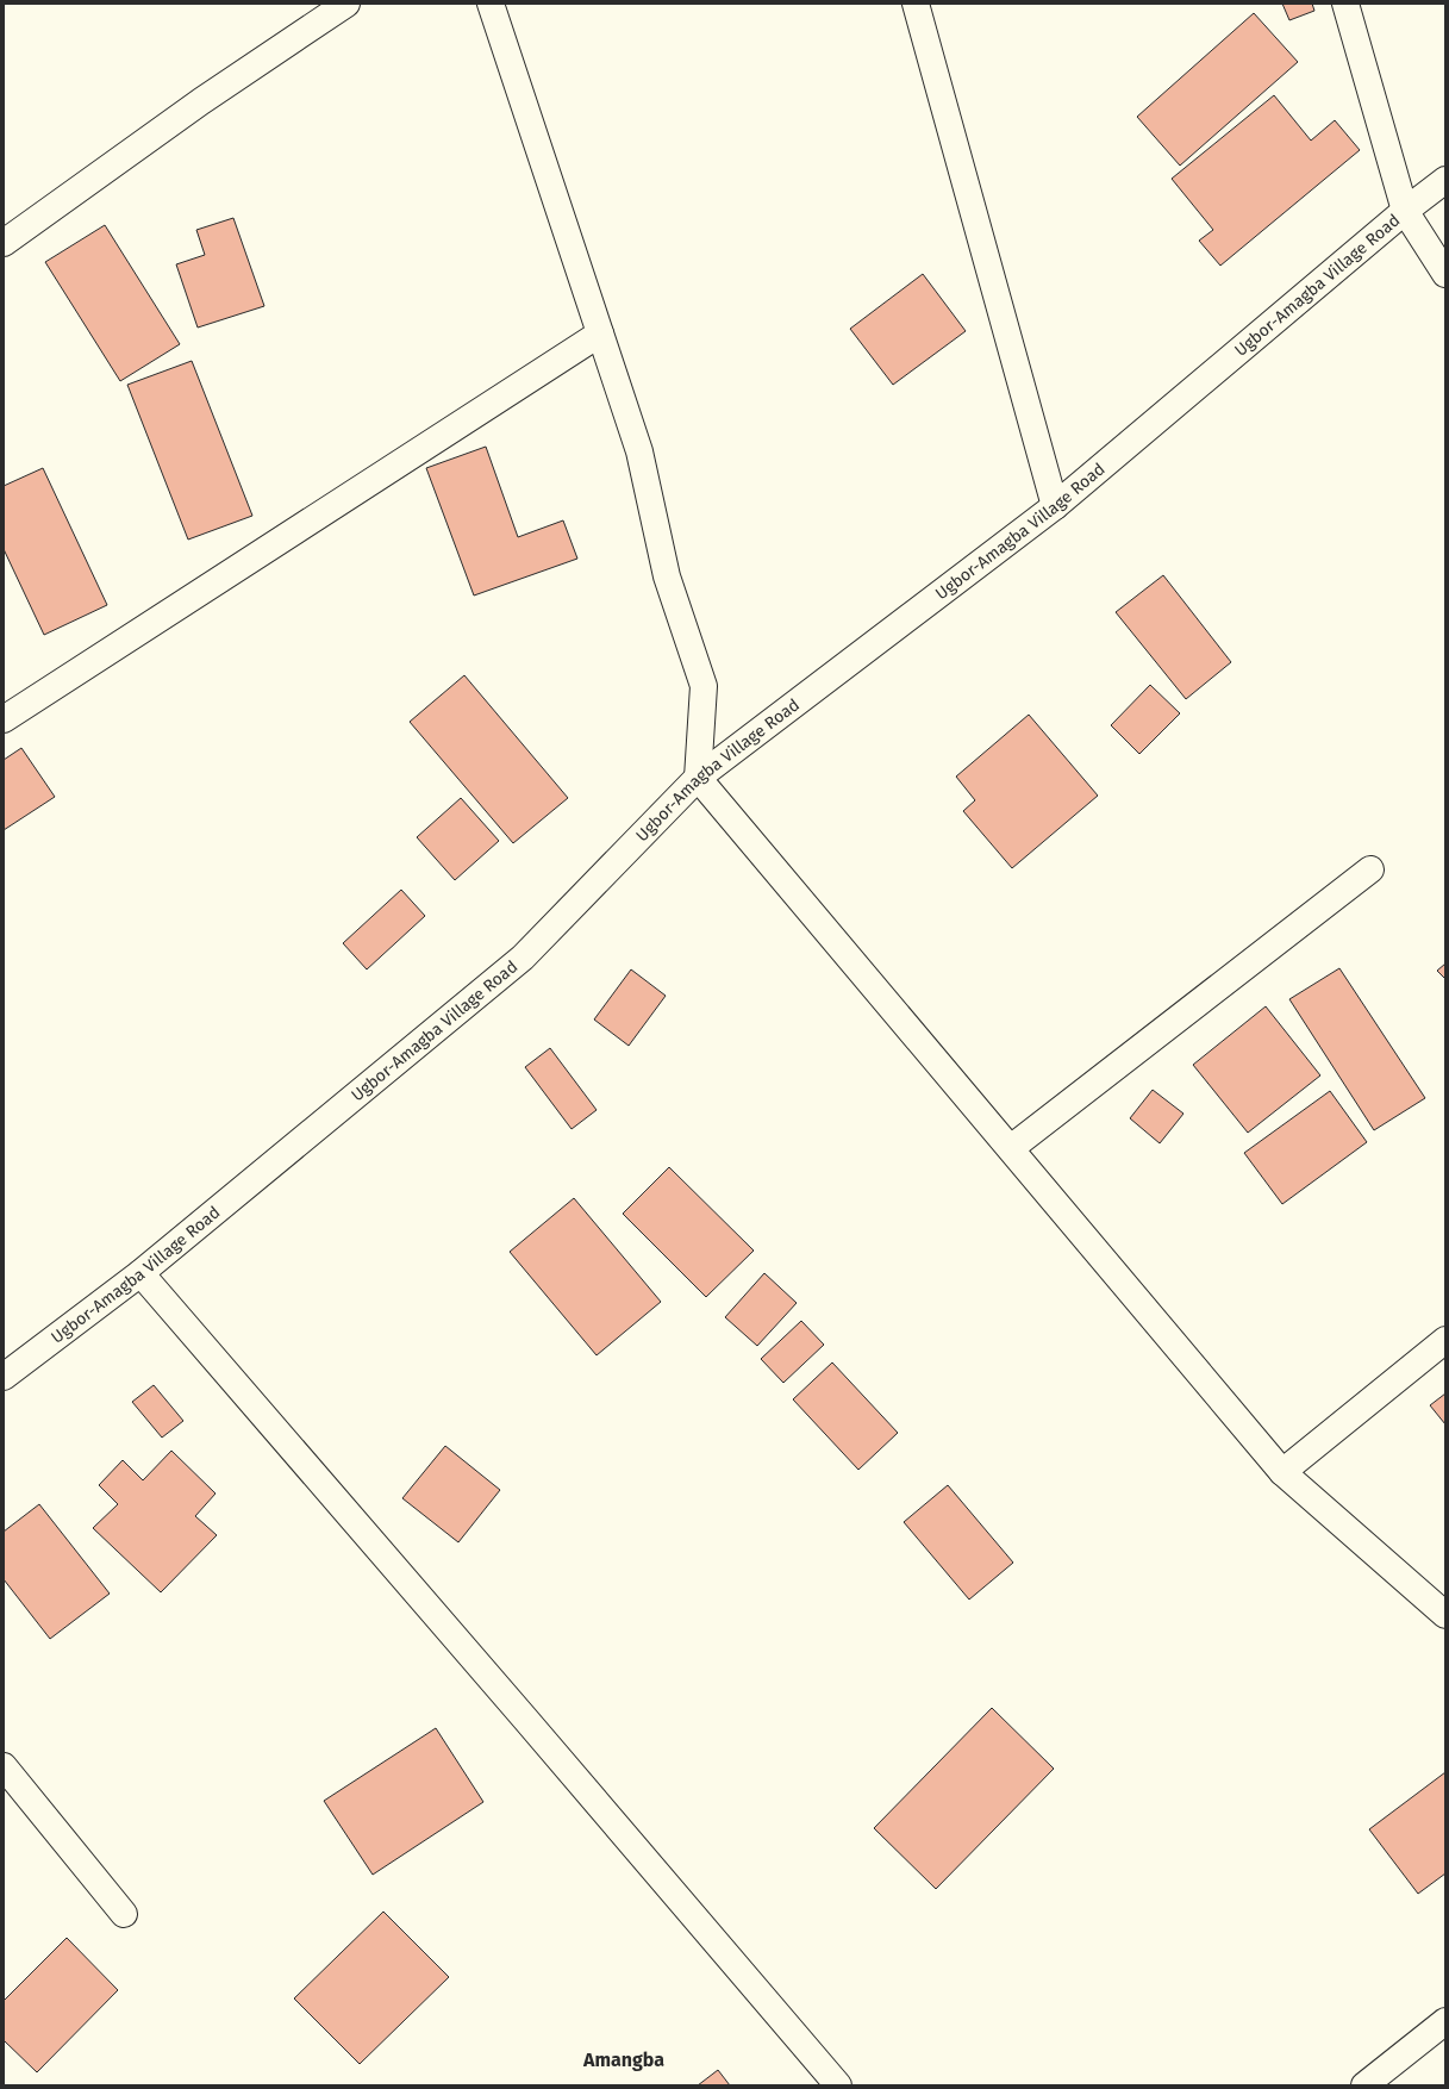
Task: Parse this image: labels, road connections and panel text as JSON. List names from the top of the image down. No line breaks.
{"streets":{"street":["Ugbor-Amagba Village Road"]},"districts":["Amangba"]}
